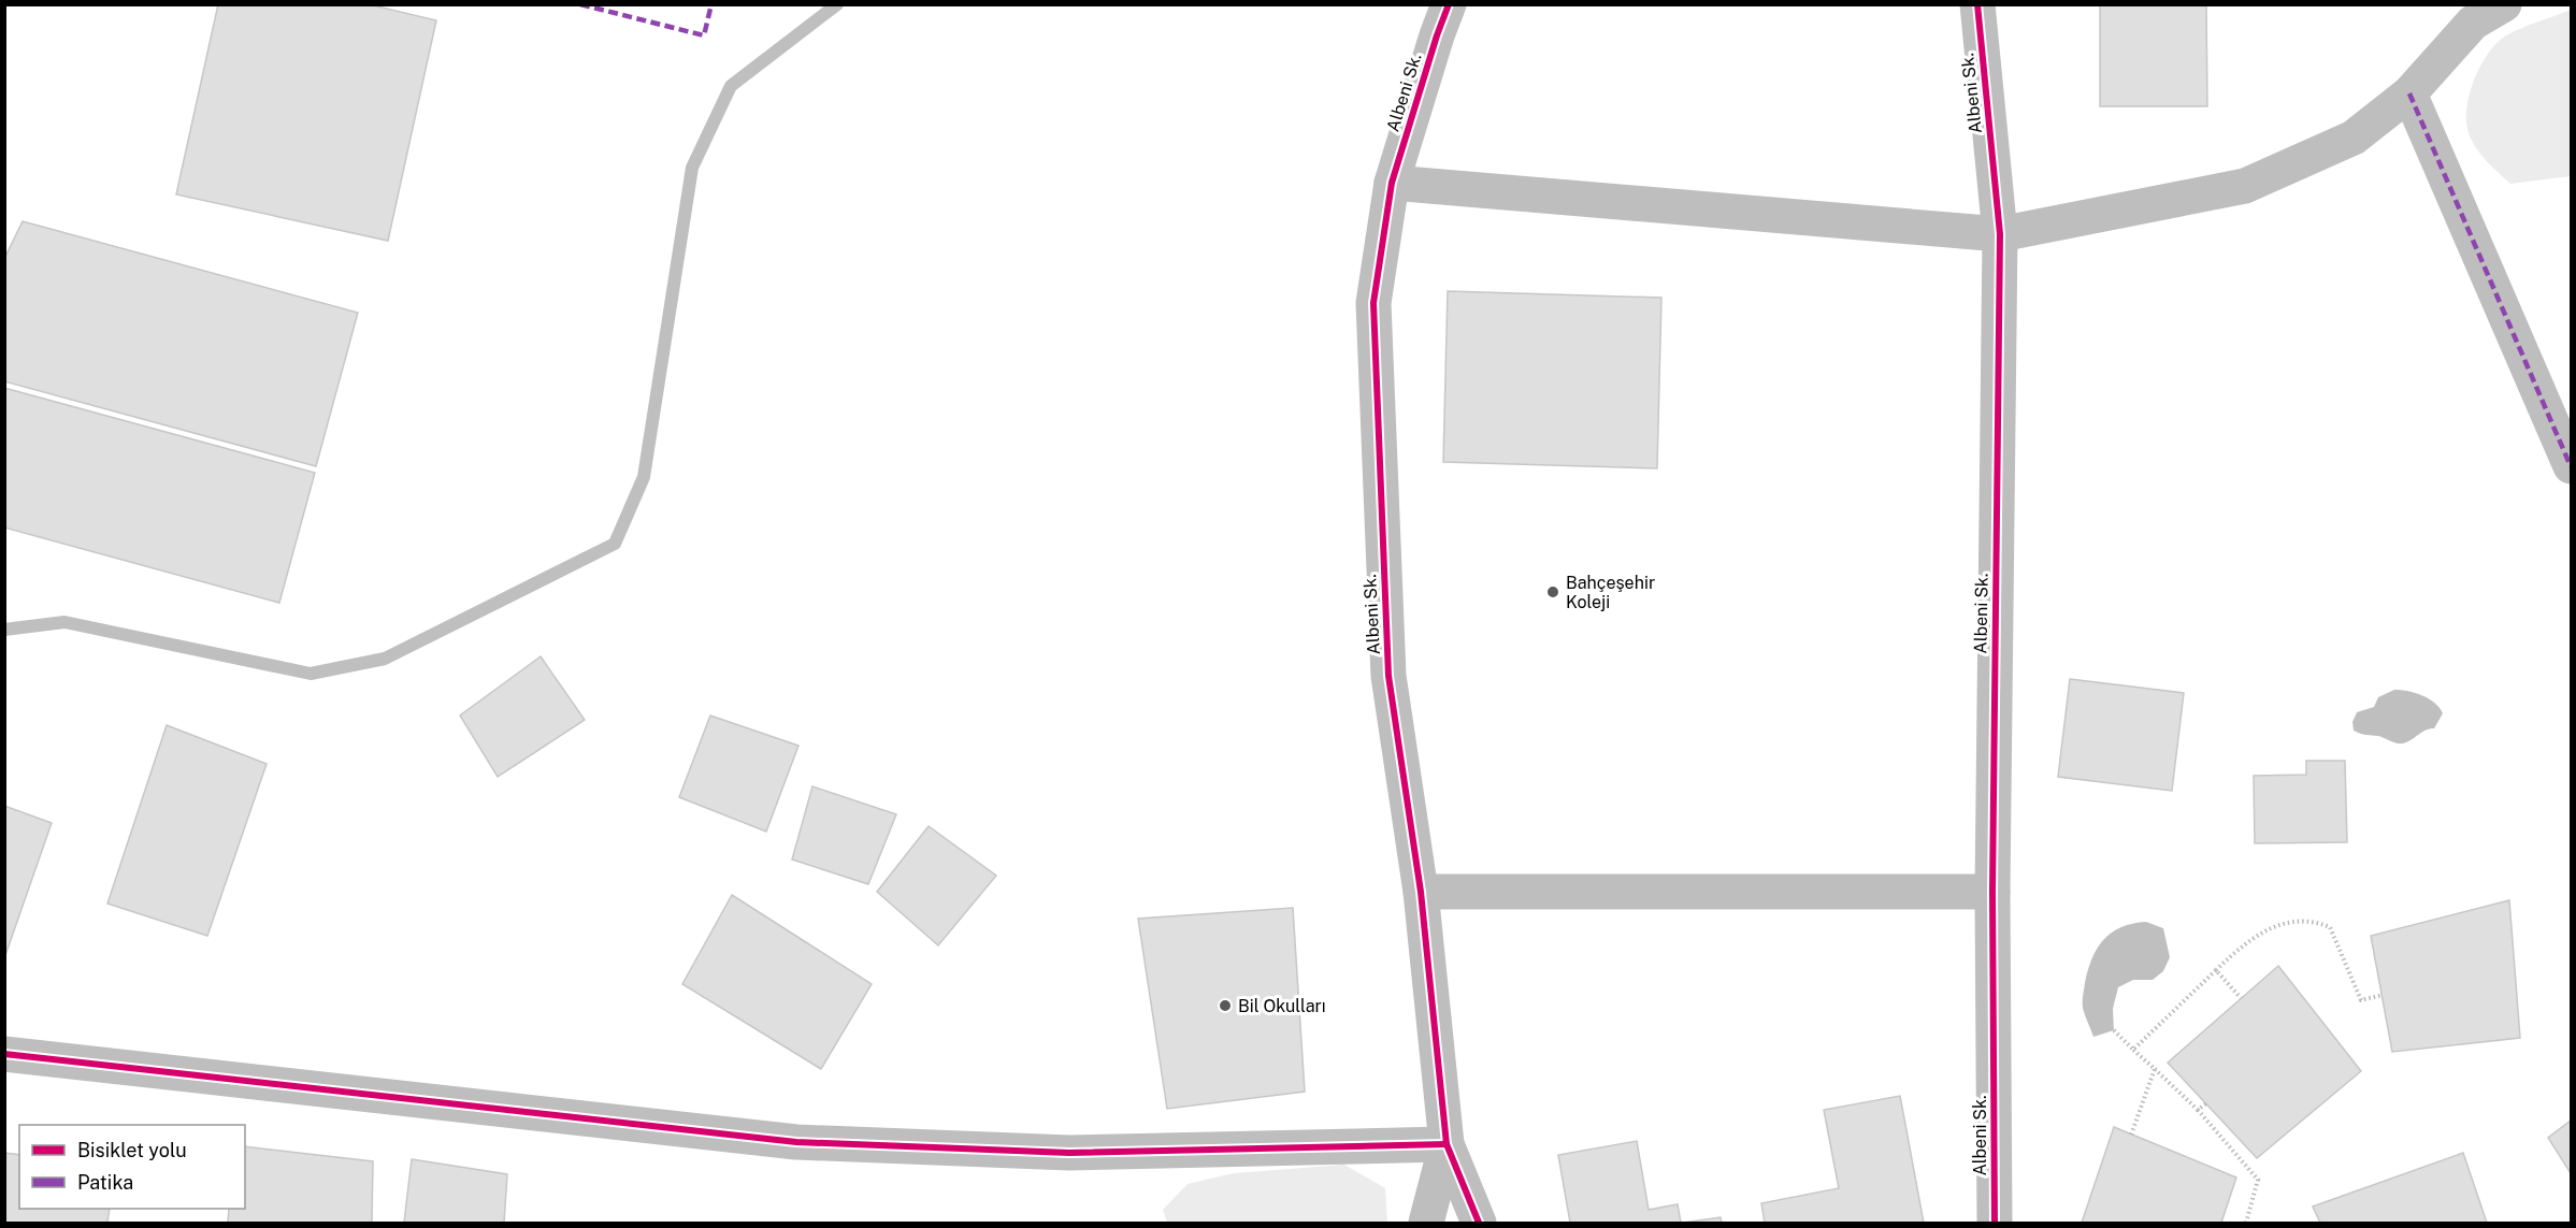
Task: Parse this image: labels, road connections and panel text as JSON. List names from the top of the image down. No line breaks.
{"streets":{"street":["Albeni Sk."]},"places":["Bahçeşehir Koleji","Bil Okulları"],"legend":["Bisiklet yolu","Patika"]}
